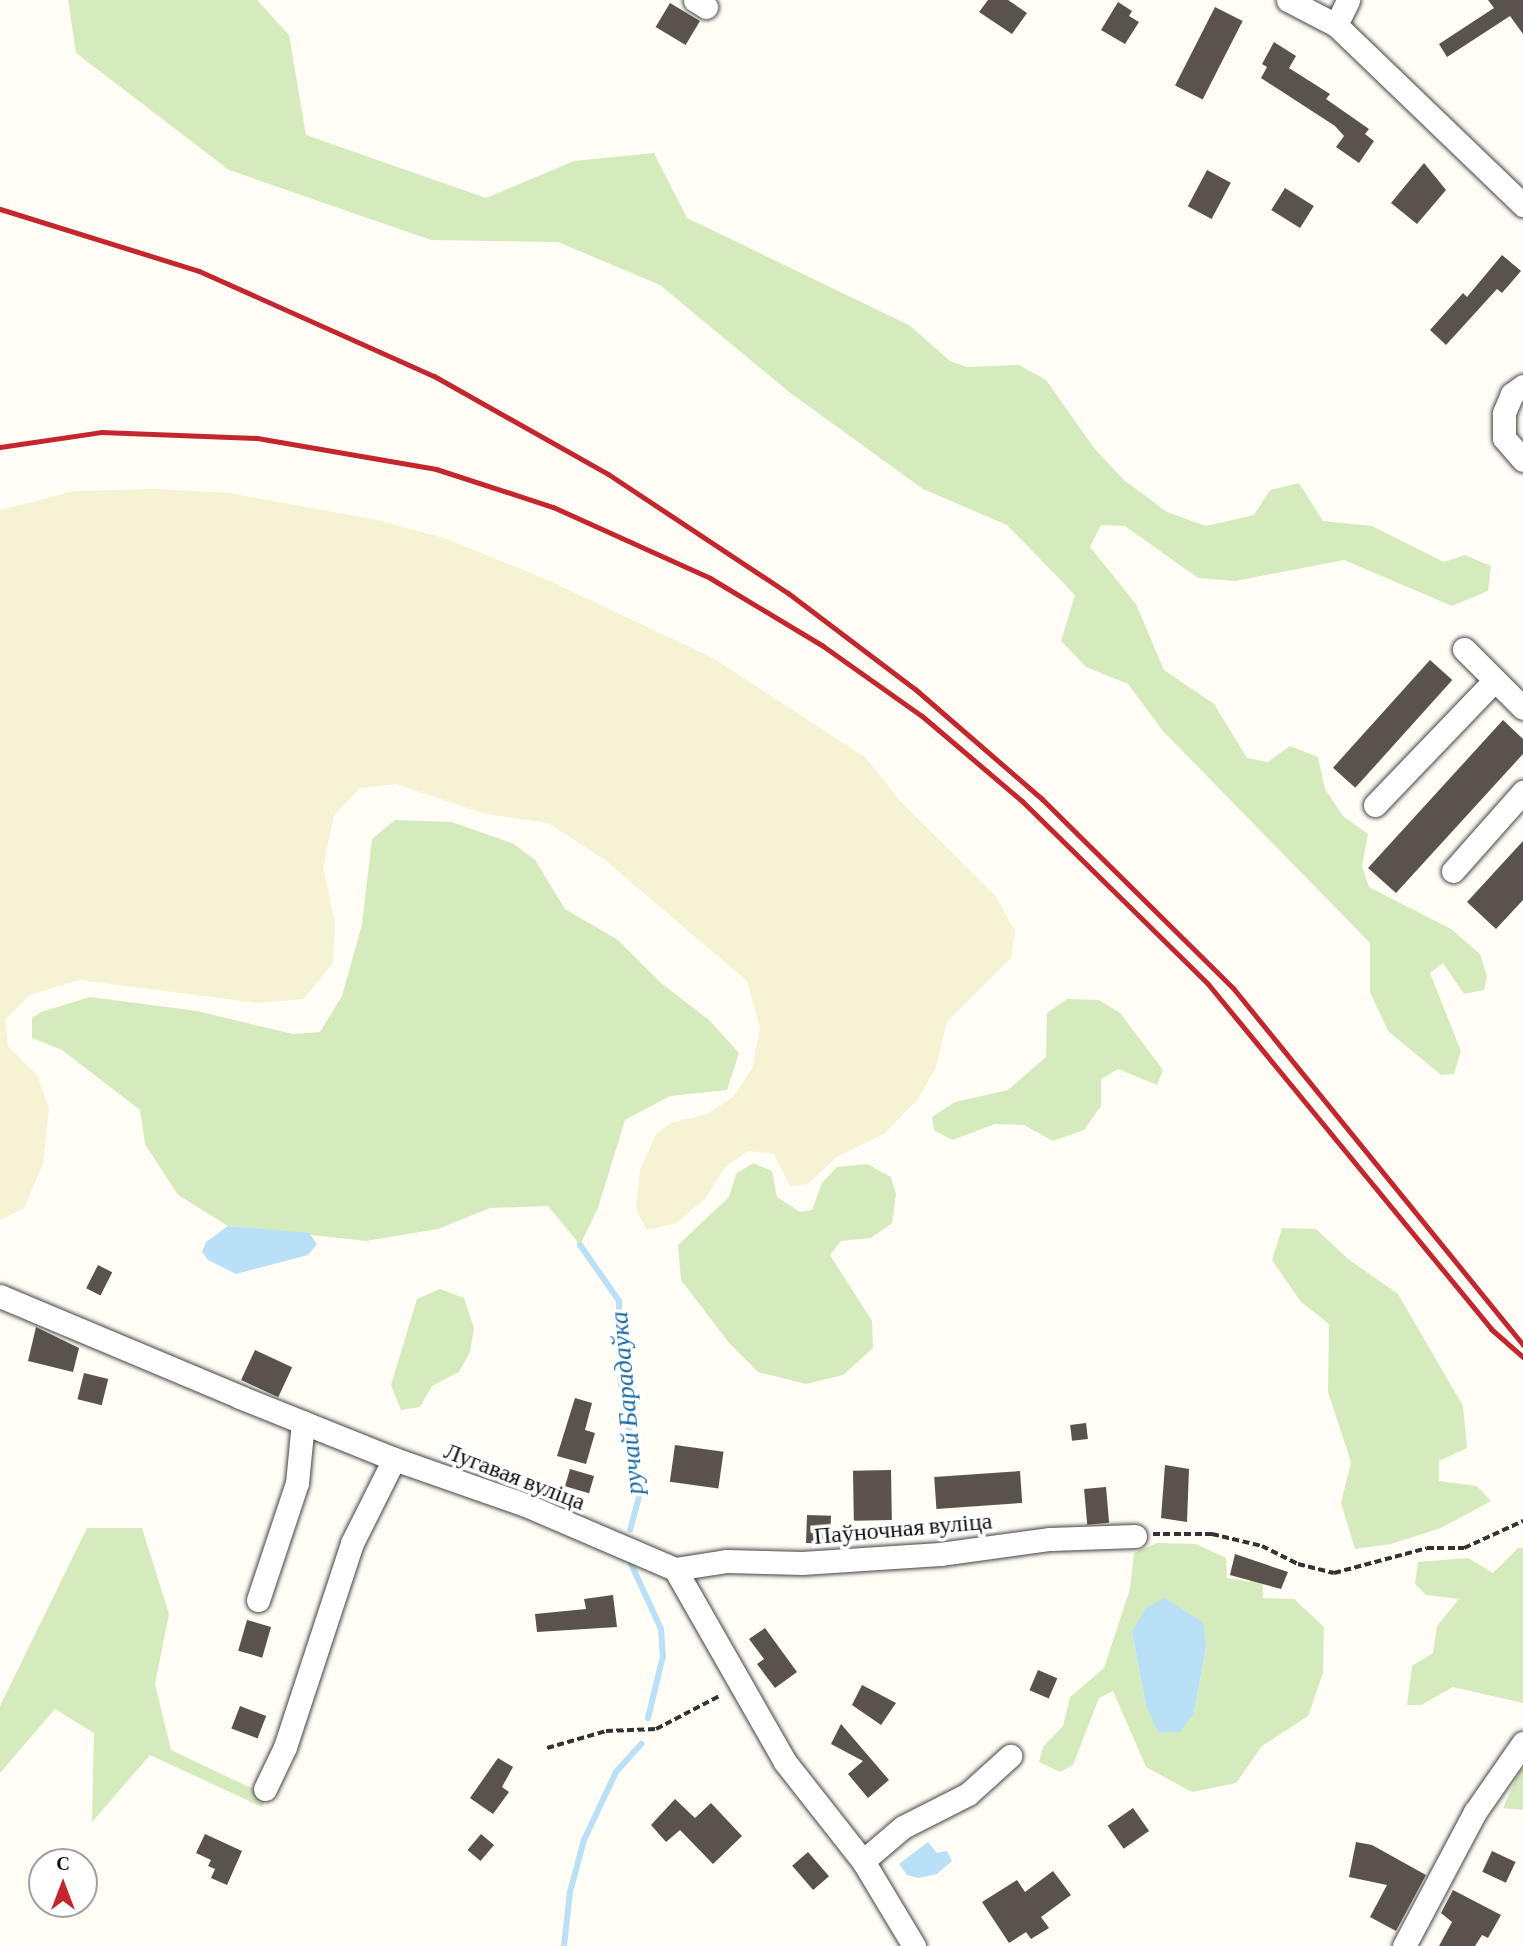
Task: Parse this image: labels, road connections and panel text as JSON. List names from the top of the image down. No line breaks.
{"streets":{"street":["Лугавая вуліца","Паўночная вуліца"]},"crossings":[["Лугавая вуліца","Паўночная вуліца"]],"water":["ручай Барадаўка"],"north":"top"}
